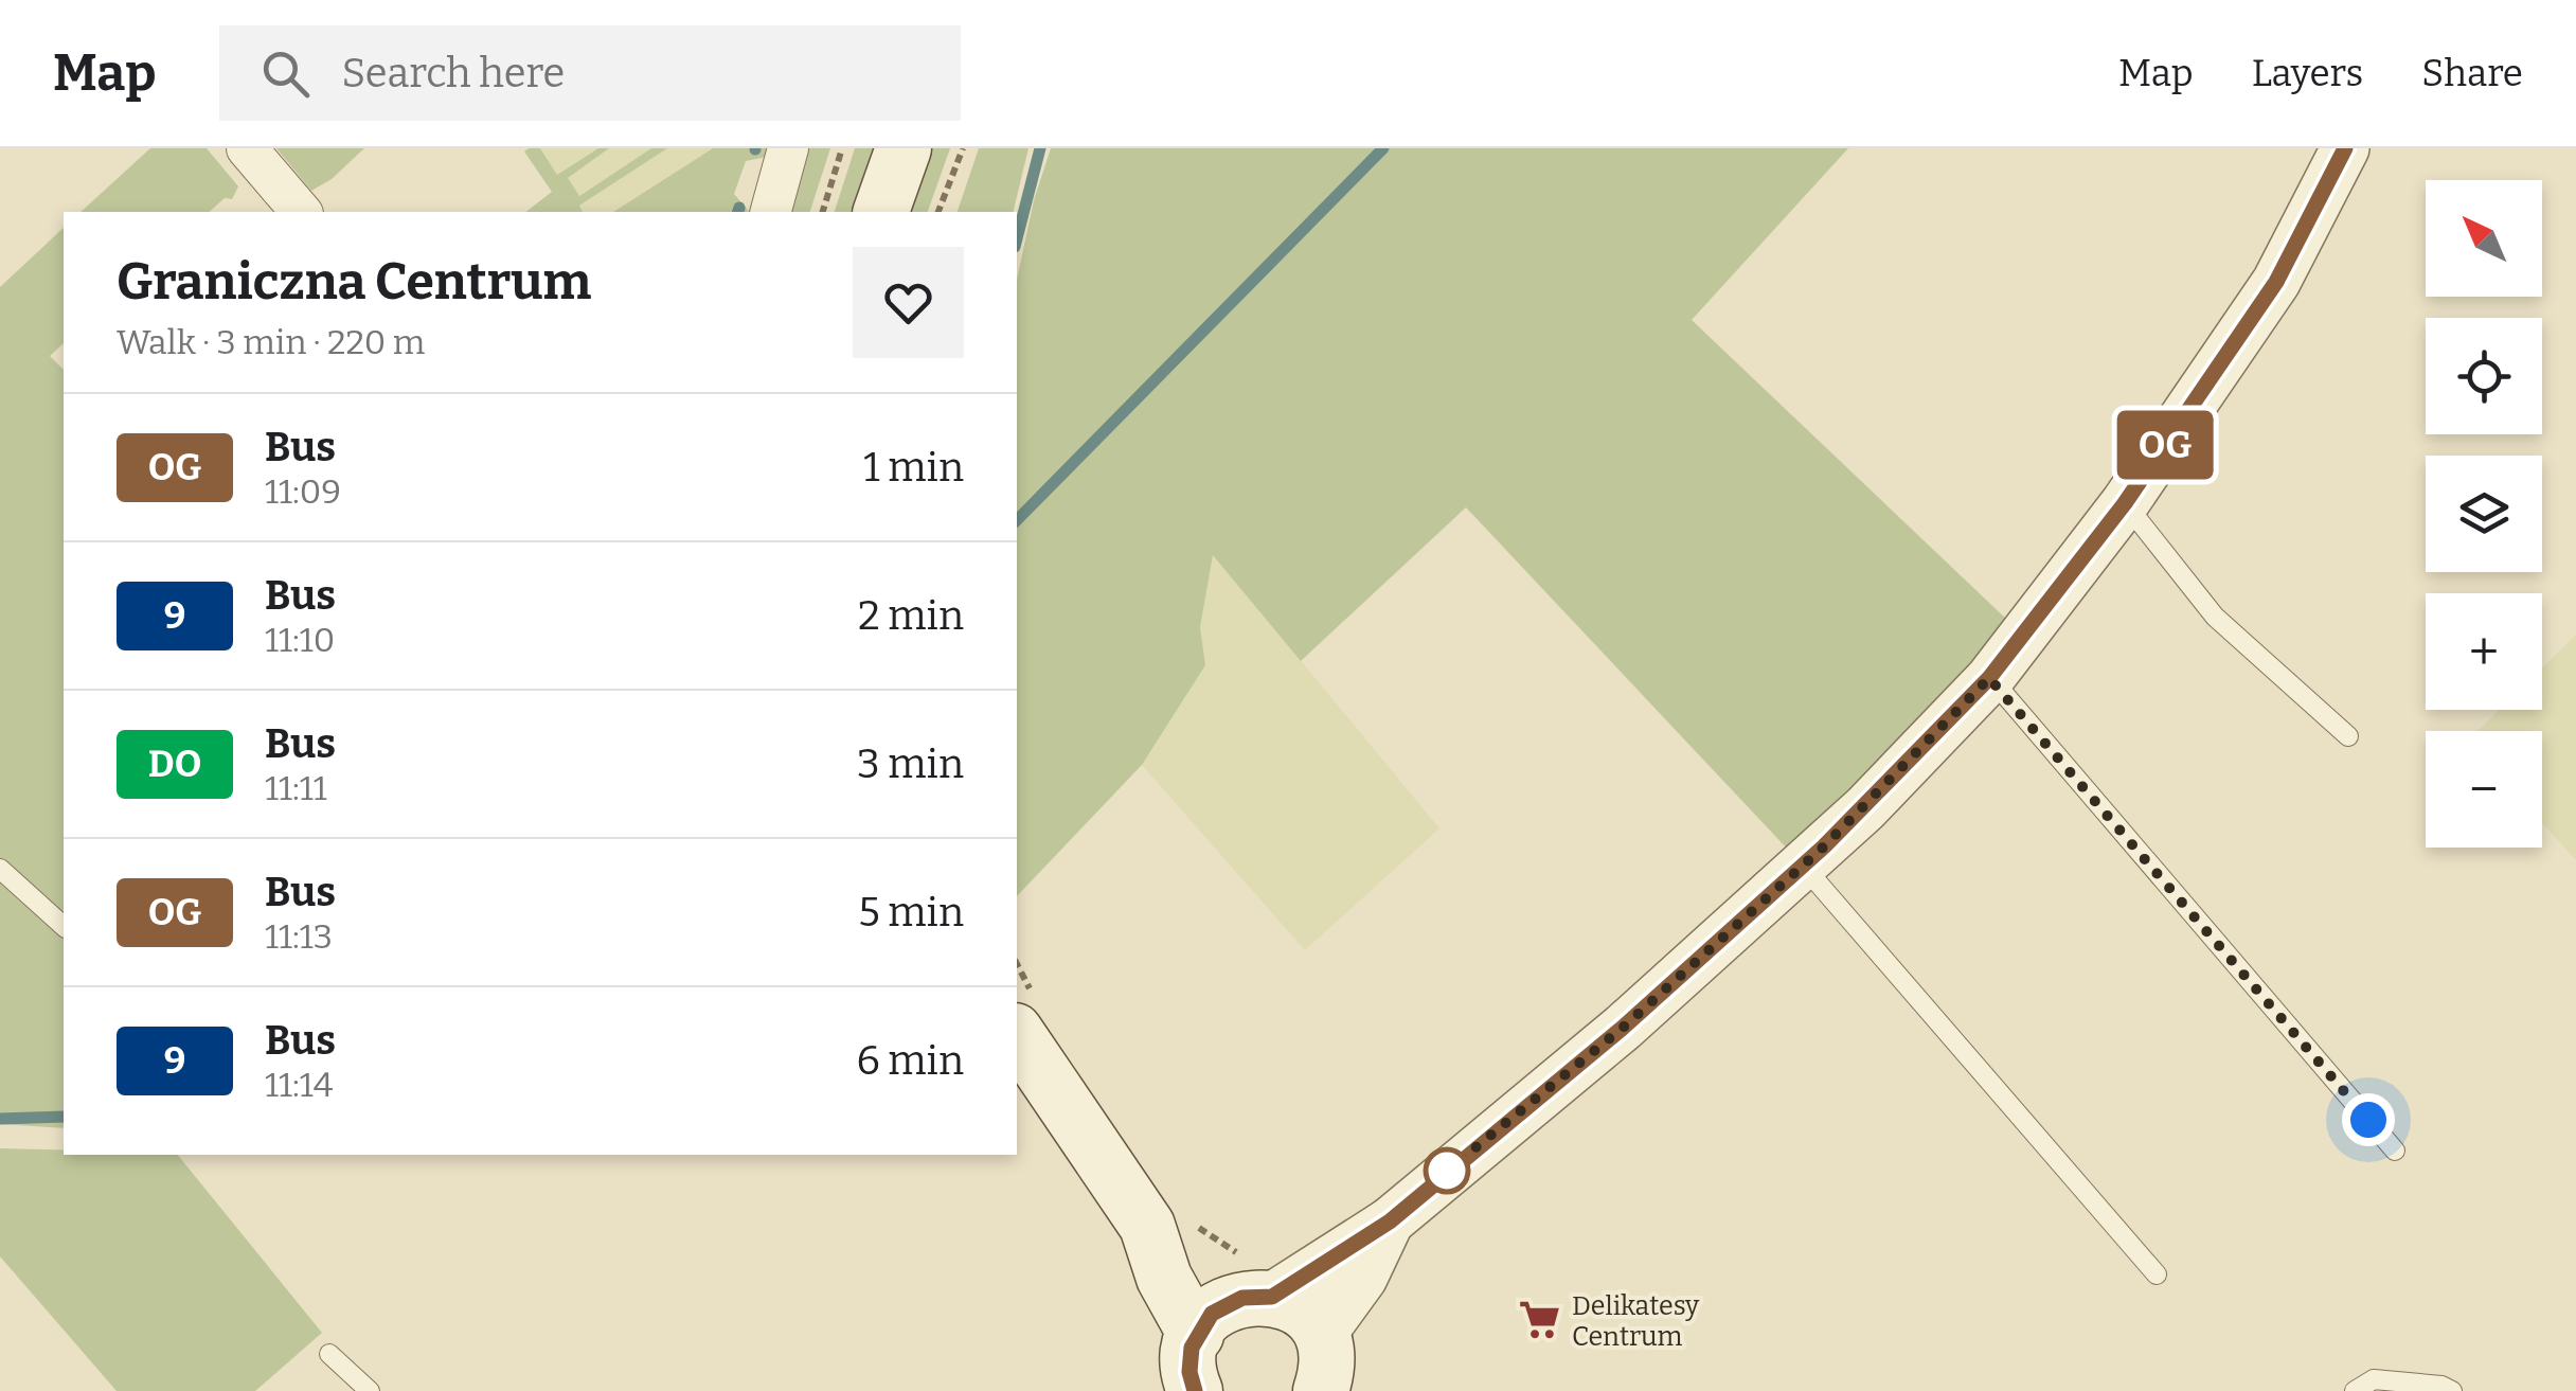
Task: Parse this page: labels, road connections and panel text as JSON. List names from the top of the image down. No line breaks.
{"places":{"supermarket":["Delikatesy Centrum"]},"lines":["bus line OG"],"north":"top left","page":{"header":"Map","search":"Search here","nav":["Map","Layers","Share"],"on_map":"OG","map_buttons":["+","−"],"heading":["Graniczna Centrum","Walk · 3 min · 220 m"],"list":[{"mark":"OG","name":"Bus","note":"11:09","value":"1 min"},{"mark":"9","name":"Bus","note":"11:10","value":"2 min"},{"mark":"DO","name":"Bus","note":"11:11","value":"3 min"},{"mark":"OG","name":"Bus","note":"11:13","value":"5 min"},{"mark":"9","name":"Bus","note":"11:14","value":"6 min"}]}}
